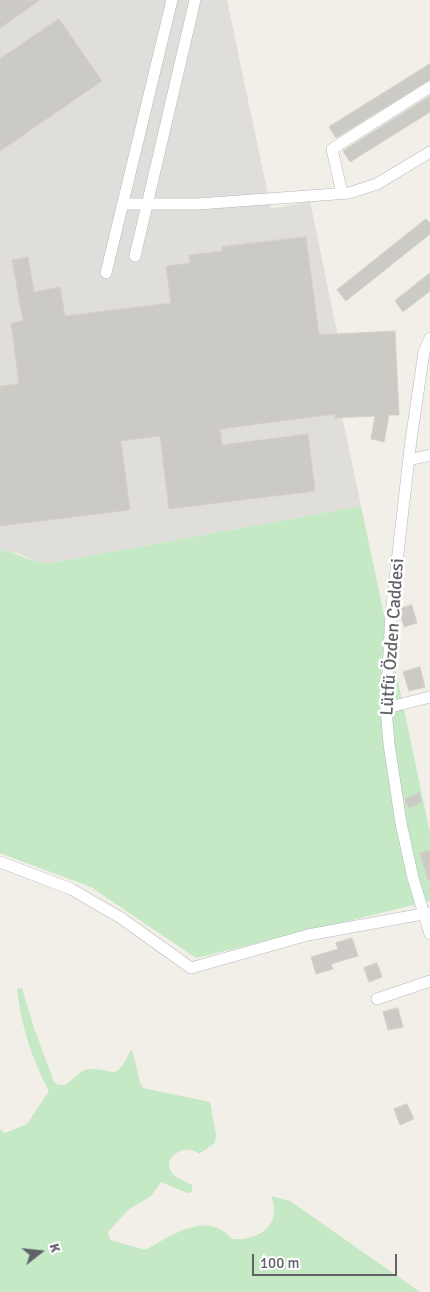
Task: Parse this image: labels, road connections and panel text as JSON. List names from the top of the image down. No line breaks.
{"streets":{"street":["Lütfü Özden Caddesi"]},"scale_bar":"100 m","north":"right"}
